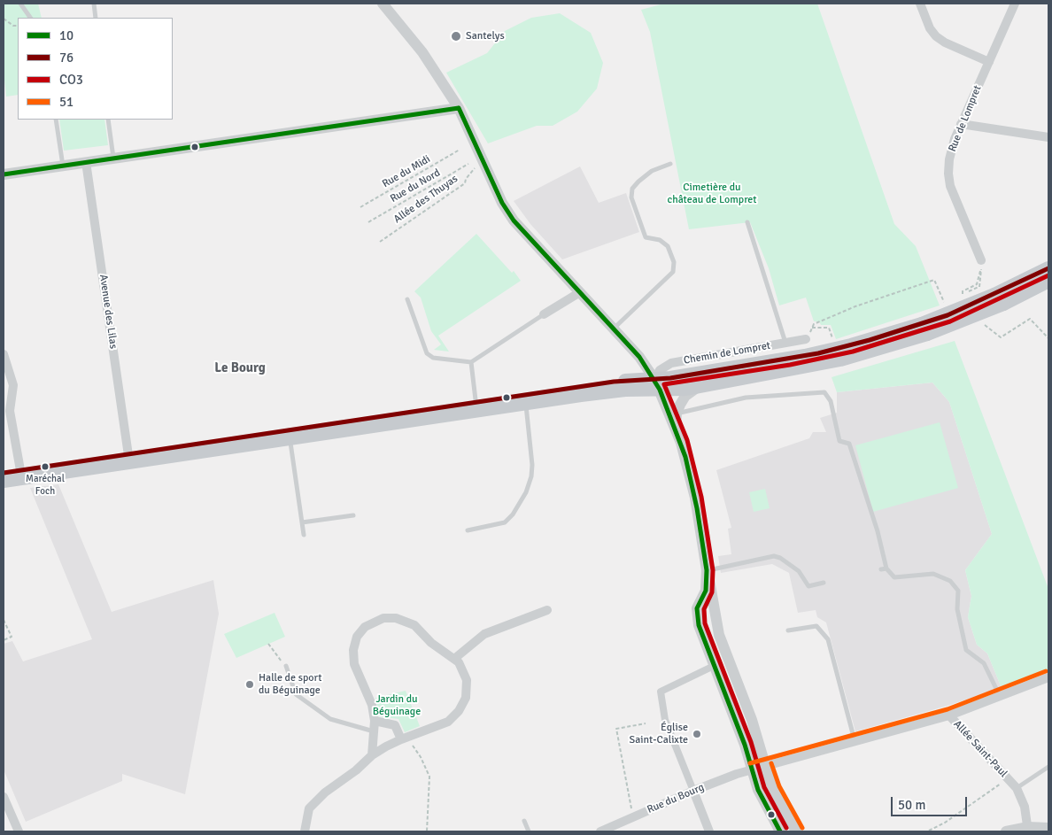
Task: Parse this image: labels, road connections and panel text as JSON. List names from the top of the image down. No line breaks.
{"streets":{"street":["Rue de Lompret","Avenue des Lilas","Chemin de Lompret","Allée Saint-Paul","Rue du Bourg"],"path":["Rue du Midi","Rue du Nord","Allée des Thuyas"]},"crossings":[["Allée Saint-Paul","Rue du Bourg"]],"districts":["Le Bourg"],"parks":["Cimetière du château de Lompret","Jardin du Béguinage"],"places":["Santelys","Maréchal Foch","Halle de sport du Béguinage","Église Saint-Calixte"],"lines":["transit line 10","transit line 76","transit line CO3","transit line 51"],"legend":["10","76","CO3","51"],"scale_bar":"50 m"}
